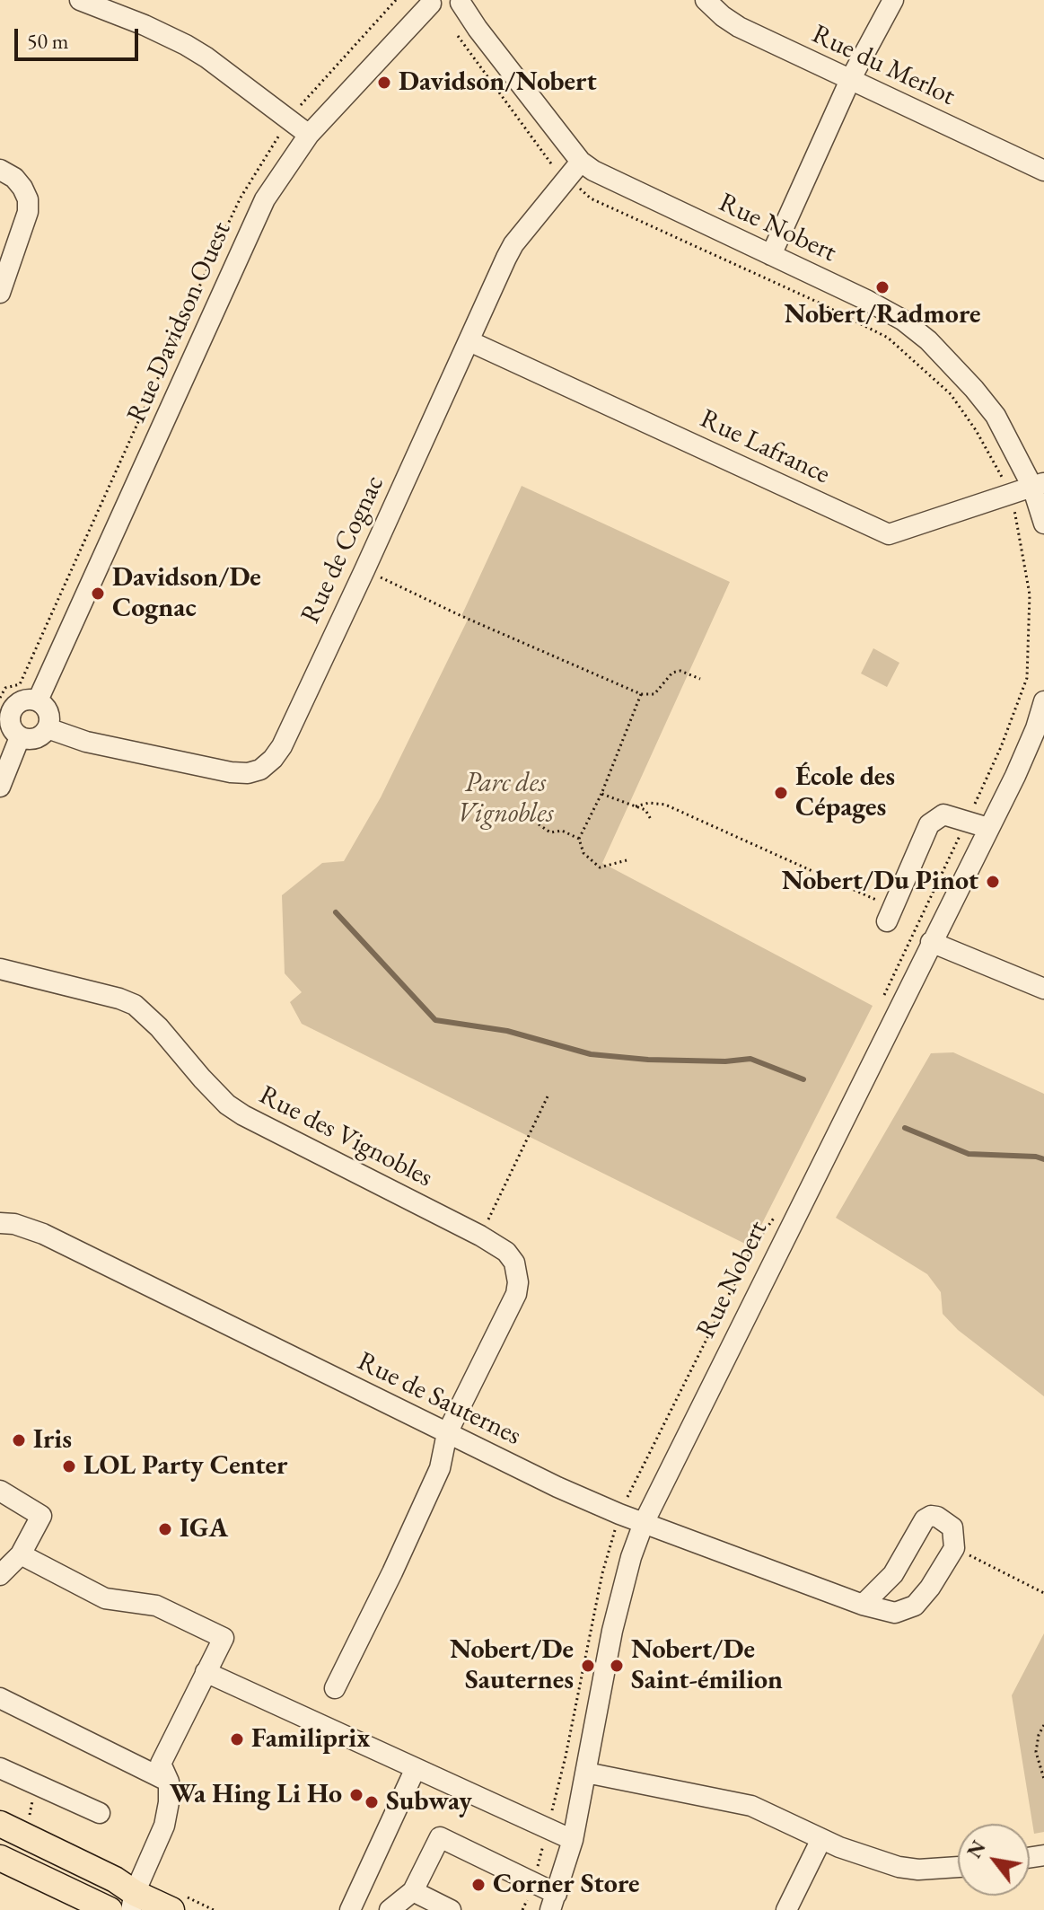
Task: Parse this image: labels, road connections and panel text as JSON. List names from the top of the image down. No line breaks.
{"streets":{"street":["Rue du Merlot","Rue Nobert","Rue Davidson Ouest","Rue Lafrance","Rue de Cognac","Rue des Vignobles","Rue de Sauternes"]},"crossings":[["Rue Nobert","Rue Davidson Ouest"],["Rue Nobert","Rue Lafrance"],["Rue Nobert","Rue de Cognac"],["Rue Nobert","Rue de Sauternes"],["Rue Davidson Ouest","Rue de Cognac"],["Rue Lafrance","Rue de Cognac"],["Rue des Vignobles","Rue de Sauternes"]],"parks":["Parc des Vignobles"],"places":["Davidson/Nobert","Nobert/Radmore","Davidson/De Cognac","École des Cépages","Nobert/Du Pinot","Iris","LOL Party Center","IGA","Nobert/De Sauternes","Nobert/De Saint-émilion","Familiprix","Wa Hing Li Ho","Subway","Corner Store"],"scale_bar":"50 m","north":"top left"}
